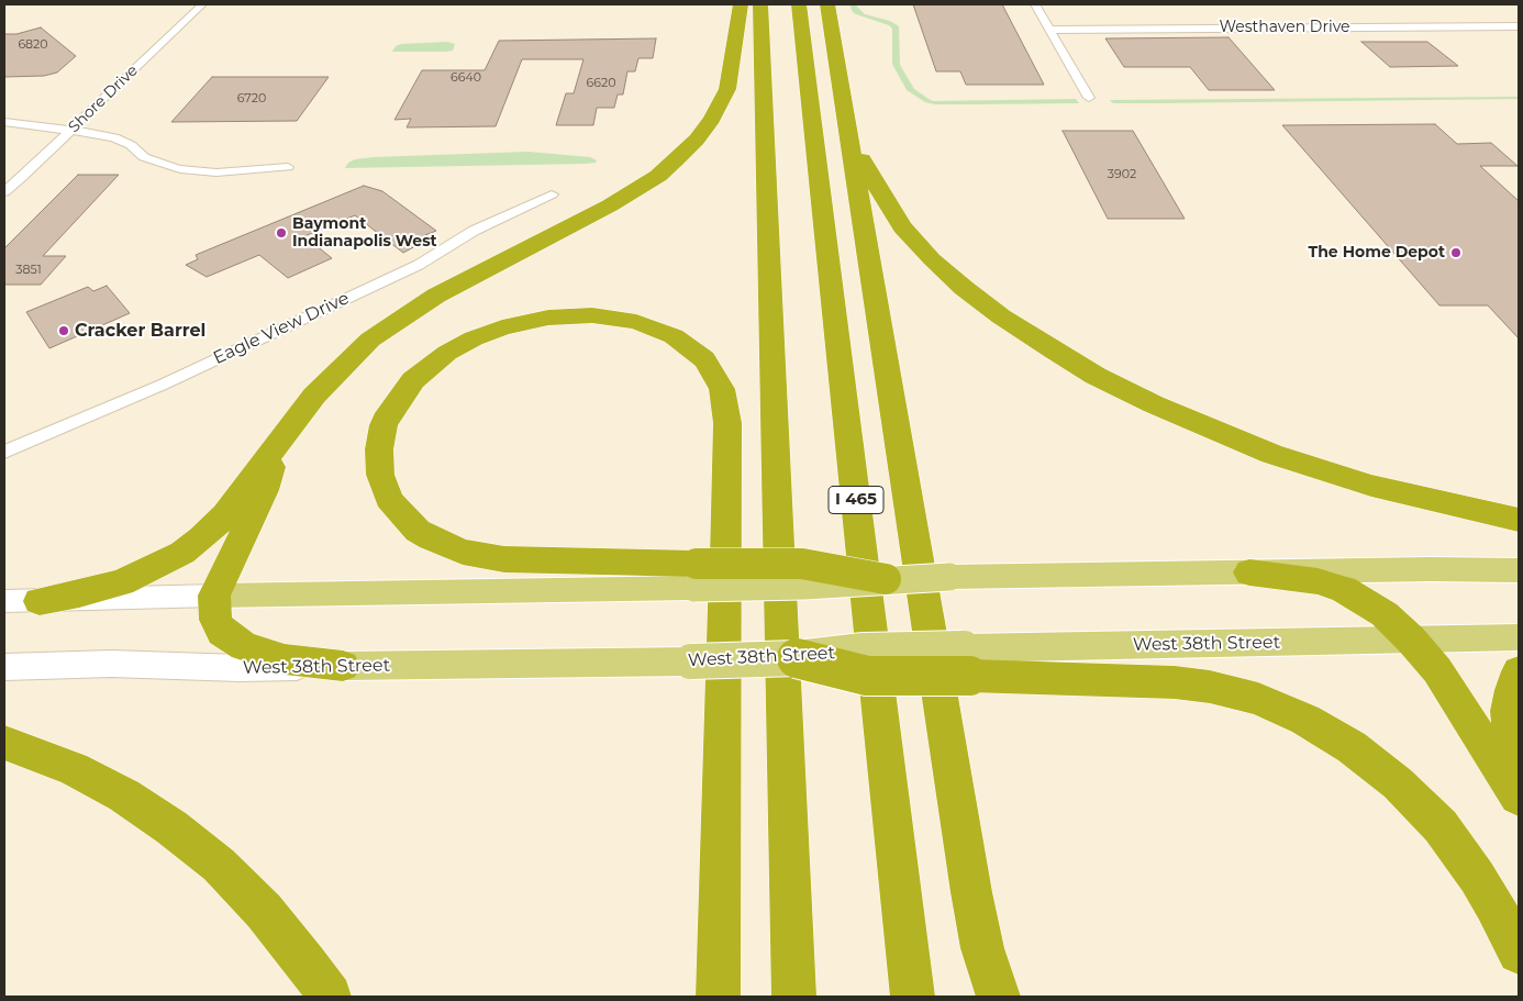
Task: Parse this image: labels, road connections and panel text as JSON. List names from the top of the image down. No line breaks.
{"streets":{"highway":["I 465"],"main road":["West 38th Street"],"street":["Westhaven Drive","Shore Drive","Eagle View Drive"]},"places":["Baymont Indianapolis West","The Home Depot","Cracker Barrel"],"house_numbers":["6820","6640","6620","6720","3902","3851"]}
